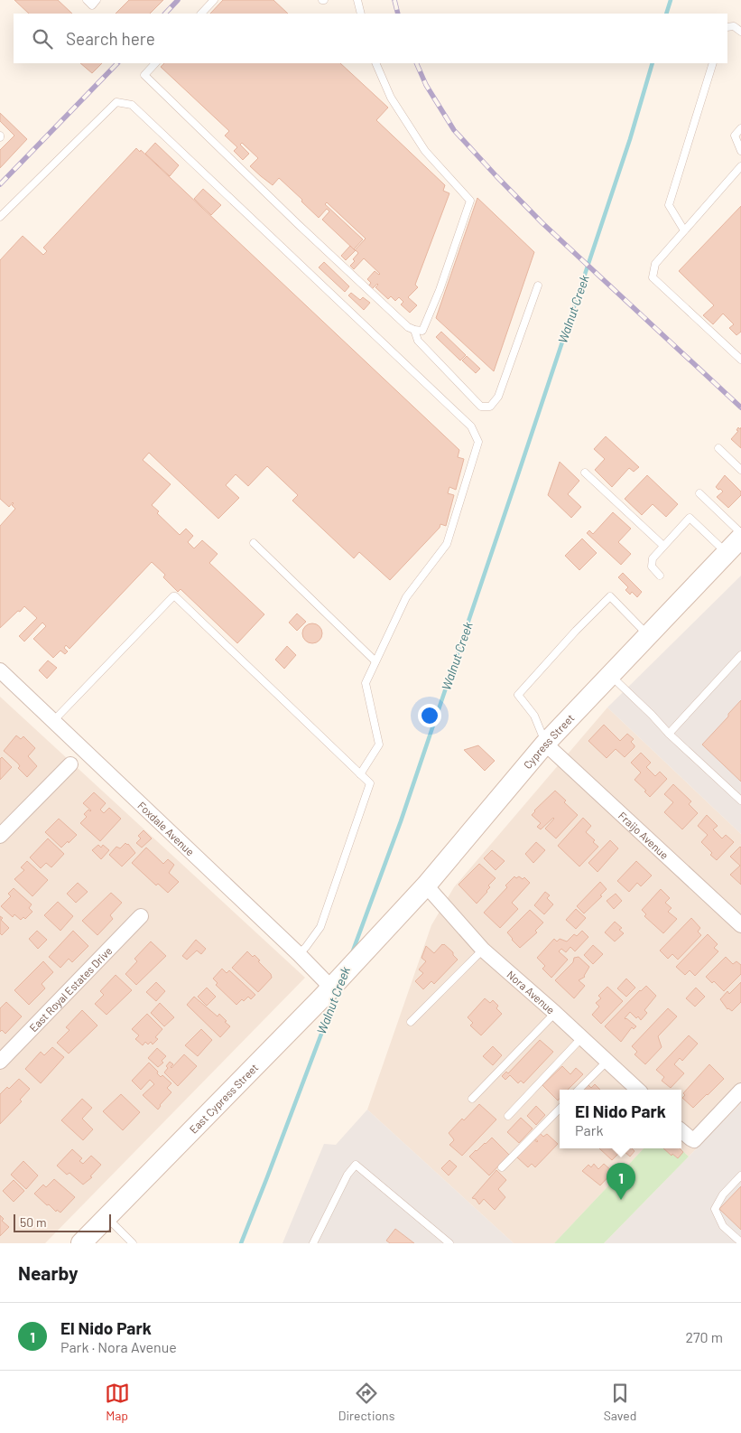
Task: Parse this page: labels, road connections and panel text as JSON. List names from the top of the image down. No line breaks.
{"streets":{"street":["Cypress Street","Foxdale Avenue","Fraijo Avenue","East Royal Estates Drive","Nora Avenue","East Cypress Street"]},"crossings":[["Cypress Street","Fraijo Avenue"],["Cypress Street","Nora Avenue"],["Cypress Street","East Cypress Street"],["Foxdale Avenue","East Cypress Street"]],"water":["Walnut Creek"],"scale_bar":"50 m","page":{"search":"Search here","popup":["El Nido Park","Park"],"pins":"1","scale":"50 m","heading":"Nearby","list":[{"mark":"1","name":"El Nido Park","note":"Park · Nora Avenue","value":"270 m"}],"nav":["Map","Directions","Saved"]}}
